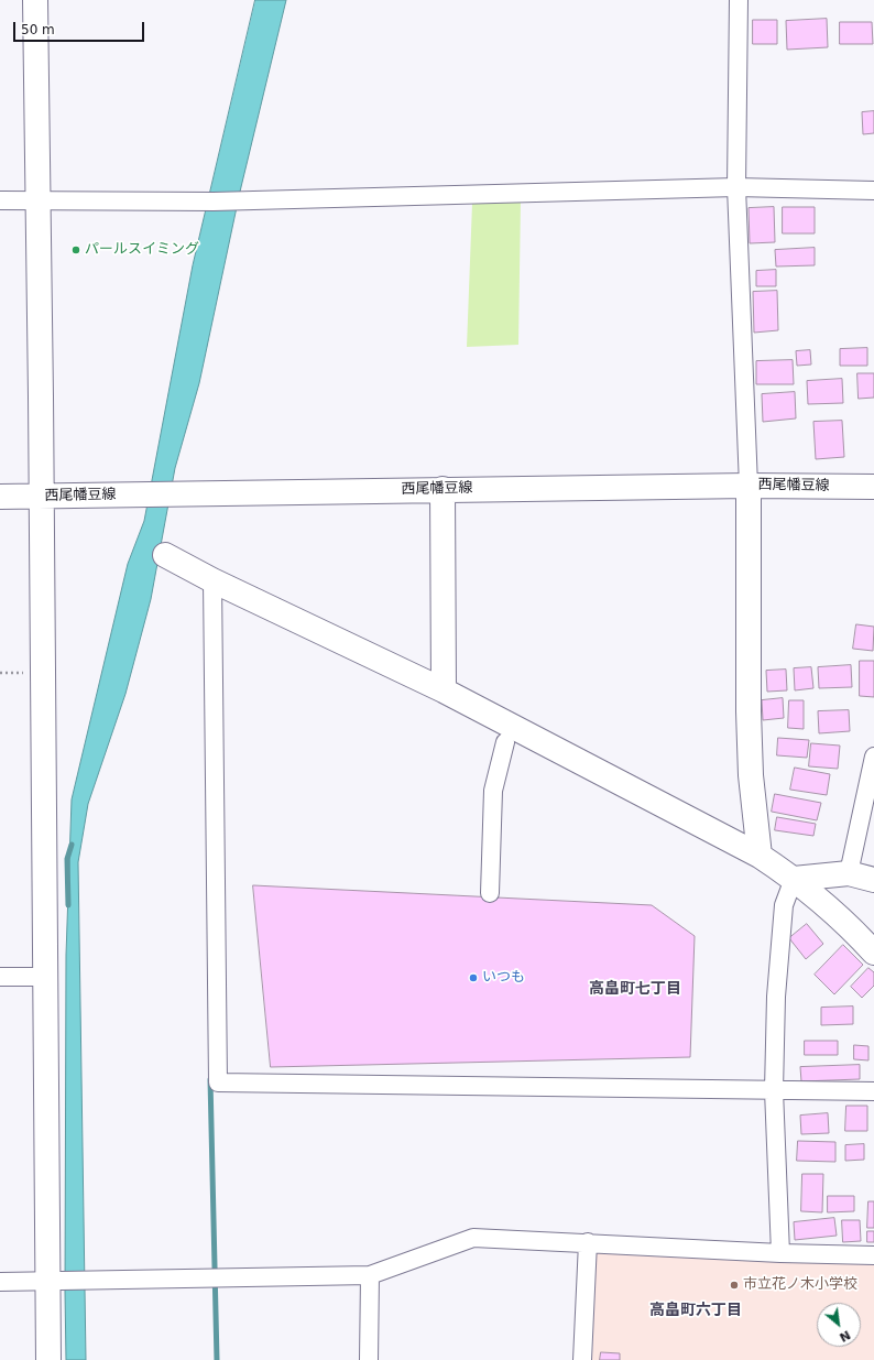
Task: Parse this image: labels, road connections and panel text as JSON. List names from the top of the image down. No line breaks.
{"streets":{"street":["西尾幡豆線"]},"districts":["高畠町七丁目","高畠町六丁目"],"places":["パールスイミング","いつも","市立花ノ木小学校"],"scale_bar":"50 m","north":"bottom right"}
